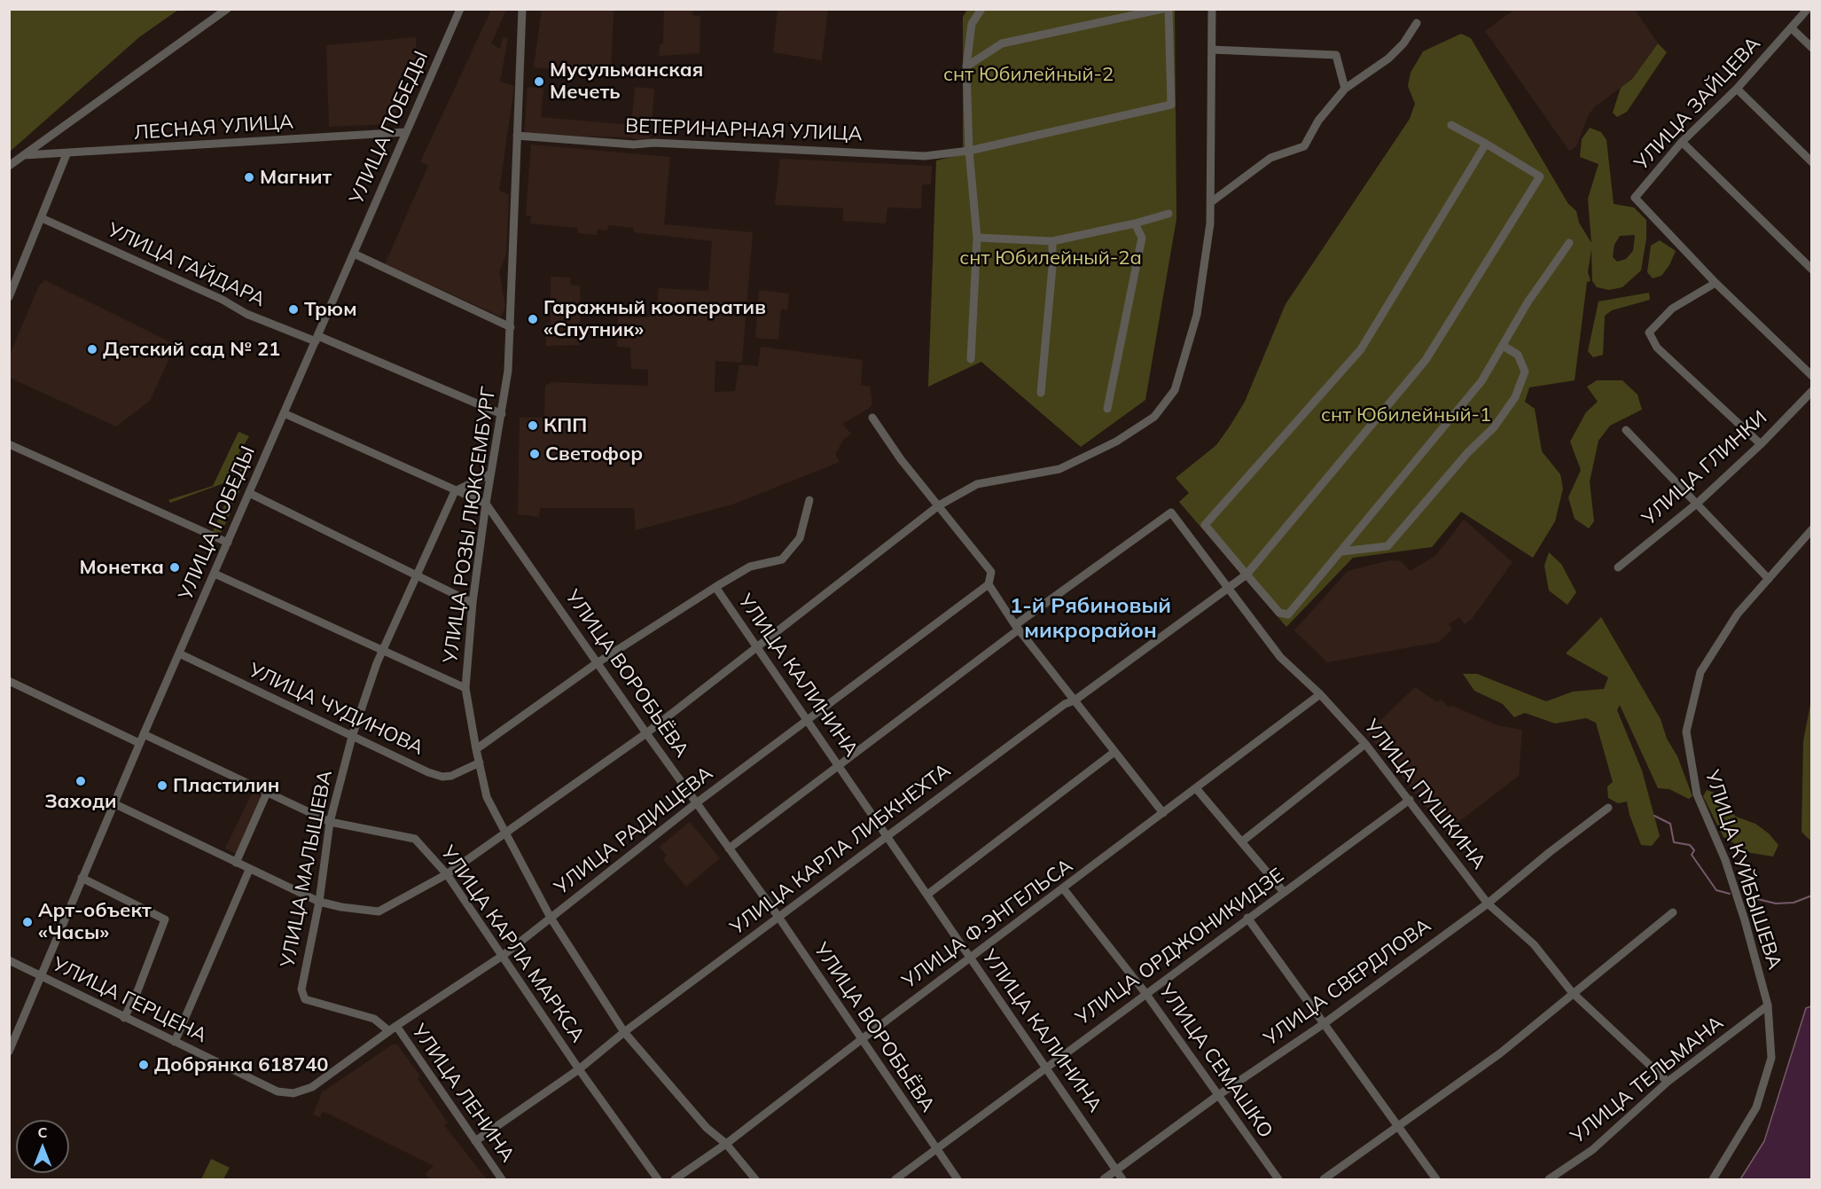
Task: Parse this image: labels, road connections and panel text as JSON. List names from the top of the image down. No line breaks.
{"streets":{"street":["УЛИЦА ЗАЙЦЕВА","ЛЕСНАЯ УЛИЦА","УЛИЦА ПОБЕДЫ","ВЕТЕРИНАРНАЯ УЛИЦА","УЛИЦА ГАЙДАРА","УЛИЦА ГЛИНКИ","УЛИЦА РОЗЫ ЛЮКСЕМБУРГ","УЛИЦА ВОРОБЬЁВА","УЛИЦА КАЛИНИНА","УЛИЦА ЧУДИНОВА","УЛИЦА ПУШКИНА","УЛИЦА РАДИЩЕВА","УЛИЦА КАРЛА ЛИБКНЕХТА","УЛИЦА МАЛЫШЕВА","УЛИЦА КУЙБЫШЕВА","УЛИЦА Ф.ЭНГЕЛЬСА","УЛИЦА КАРЛА МАРКСА","УЛИЦА ОРДЖОНИКИДЗЕ","УЛИЦА СВЕРДЛОВА","УЛИЦА ГЕРЦЕНА","УЛИЦА СЕМАШКО","УЛИЦА ТЕЛЬМАНА","УЛИЦА ЛЕНИНА"]},"crossings":[["ЛЕСНАЯ УЛИЦА","УЛИЦА ПОБЕДЫ"],["УЛИЦА ПОБЕДЫ","УЛИЦА ГАЙДАРА"],["УЛИЦА ПОБЕДЫ","УЛИЦА ЧУДИНОВА"],["УЛИЦА ПОБЕДЫ","УЛИЦА КАРЛА МАРКСА"],["УЛИЦА ПОБЕДЫ","УЛИЦА ГЕРЦЕНА"],["ВЕТЕРИНАРНАЯ УЛИЦА","УЛИЦА РОЗЫ ЛЮКСЕМБУРГ"],["УЛИЦА ГАЙДАРА","УЛИЦА РОЗЫ ЛЮКСЕМБУРГ"],["УЛИЦА РОЗЫ ЛЮКСЕМБУРГ","УЛИЦА ВОРОБЬЁВА"],["УЛИЦА РОЗЫ ЛЮКСЕМБУРГ","УЛИЦА ЧУДИНОВА"],["УЛИЦА РОЗЫ ЛЮКСЕМБУРГ","УЛИЦА РАДИЩЕВА"],["УЛИЦА РОЗЫ ЛЮКСЕМБУРГ","УЛИЦА КАРЛА ЛИБКНЕХТА"],["УЛИЦА РОЗЫ ЛЮКСЕМБУРГ","УЛИЦА Ф.ЭНГЕЛЬСА"],["УЛИЦА ВОРОБЬЁВА","УЛИЦА РАДИЩЕВА"],["УЛИЦА ВОРОБЬЁВА","УЛИЦА КАРЛА ЛИБКНЕХТА"],["УЛИЦА ВОРОБЬЁВА","УЛИЦА Ф.ЭНГЕЛЬСА"],["УЛИЦА ВОРОБЬЁВА","УЛИЦА ОРДЖОНИКИДЗЕ"],["УЛИЦА КАЛИНИНА","УЛИЦА РАДИЩЕВА"],["УЛИЦА КАЛИНИНА","УЛИЦА КАРЛА ЛИБКНЕХТА"],["УЛИЦА КАЛИНИНА","УЛИЦА Ф.ЭНГЕЛЬСА"],["УЛИЦА КАЛИНИНА","УЛИЦА ОРДЖОНИКИДЗЕ"],["УЛИЦА КАЛИНИНА","УЛИЦА СВЕРДЛОВА"],["УЛИЦА ЧУДИНОВА","УЛИЦА МАЛЫШЕВА"],["УЛИЦА ПУШКИНА","УЛИЦА КАРЛА ЛИБКНЕХТА"],["УЛИЦА ПУШКИНА","УЛИЦА Ф.ЭНГЕЛЬСА"],["УЛИЦА ПУШКИНА","УЛИЦА ОРДЖОНИКИДЗЕ"],["УЛИЦА ПУШКИНА","УЛИЦА СВЕРДЛОВА"],["УЛИЦА ПУШКИНА","УЛИЦА ТЕЛЬМАНА"],["УЛИЦА РАДИЩЕВА","УЛИЦА МАЛЫШЕВА"],["УЛИЦА РАДИЩЕВА","УЛИЦА КАРЛА МАРКСА"],["УЛИЦА РАДИЩЕВА","УЛИЦА ГЕРЦЕНА"],["УЛИЦА РАДИЩЕВА","УЛИЦА ЛЕНИНА"],["УЛИЦА КАРЛА ЛИБКНЕХТА","УЛИЦА КАРЛА МАРКСА"],["УЛИЦА КАРЛА ЛИБКНЕХТА","УЛИЦА ЛЕНИНА"],["УЛИЦА МАЛЫШЕВА","УЛИЦА КАРЛА МАРКСА"],["УЛИЦА МАЛЫШЕВА","УЛИЦА ЛЕНИНА"],["УЛИЦА КУЙБЫШЕВА","УЛИЦА ТЕЛЬМАНА"],["УЛИЦА Ф.ЭНГЕЛЬСА","УЛИЦА СЕМАШКО"],["УЛИЦА ОРДЖОНИКИДЗЕ","УЛИЦА СЕМАШКО"],["УЛИЦА СВЕРДЛОВА","УЛИЦА СЕМАШКО"]],"districts":["1-й Рябиновый микрорайон"],"parks":["снт Юбилейный-2","снт Юбилейный-2а","снт Юбилейный-1"],"places":["Мусульманская Мечеть","Магнит","Трюм","Гаражный кооператив «Спутник»","Детский сад № 21","КПП","Светофор","Монетка","Заходи","Пластилин","Арт-объект «Часы»","Добрянка 618740"],"north":"top"}
